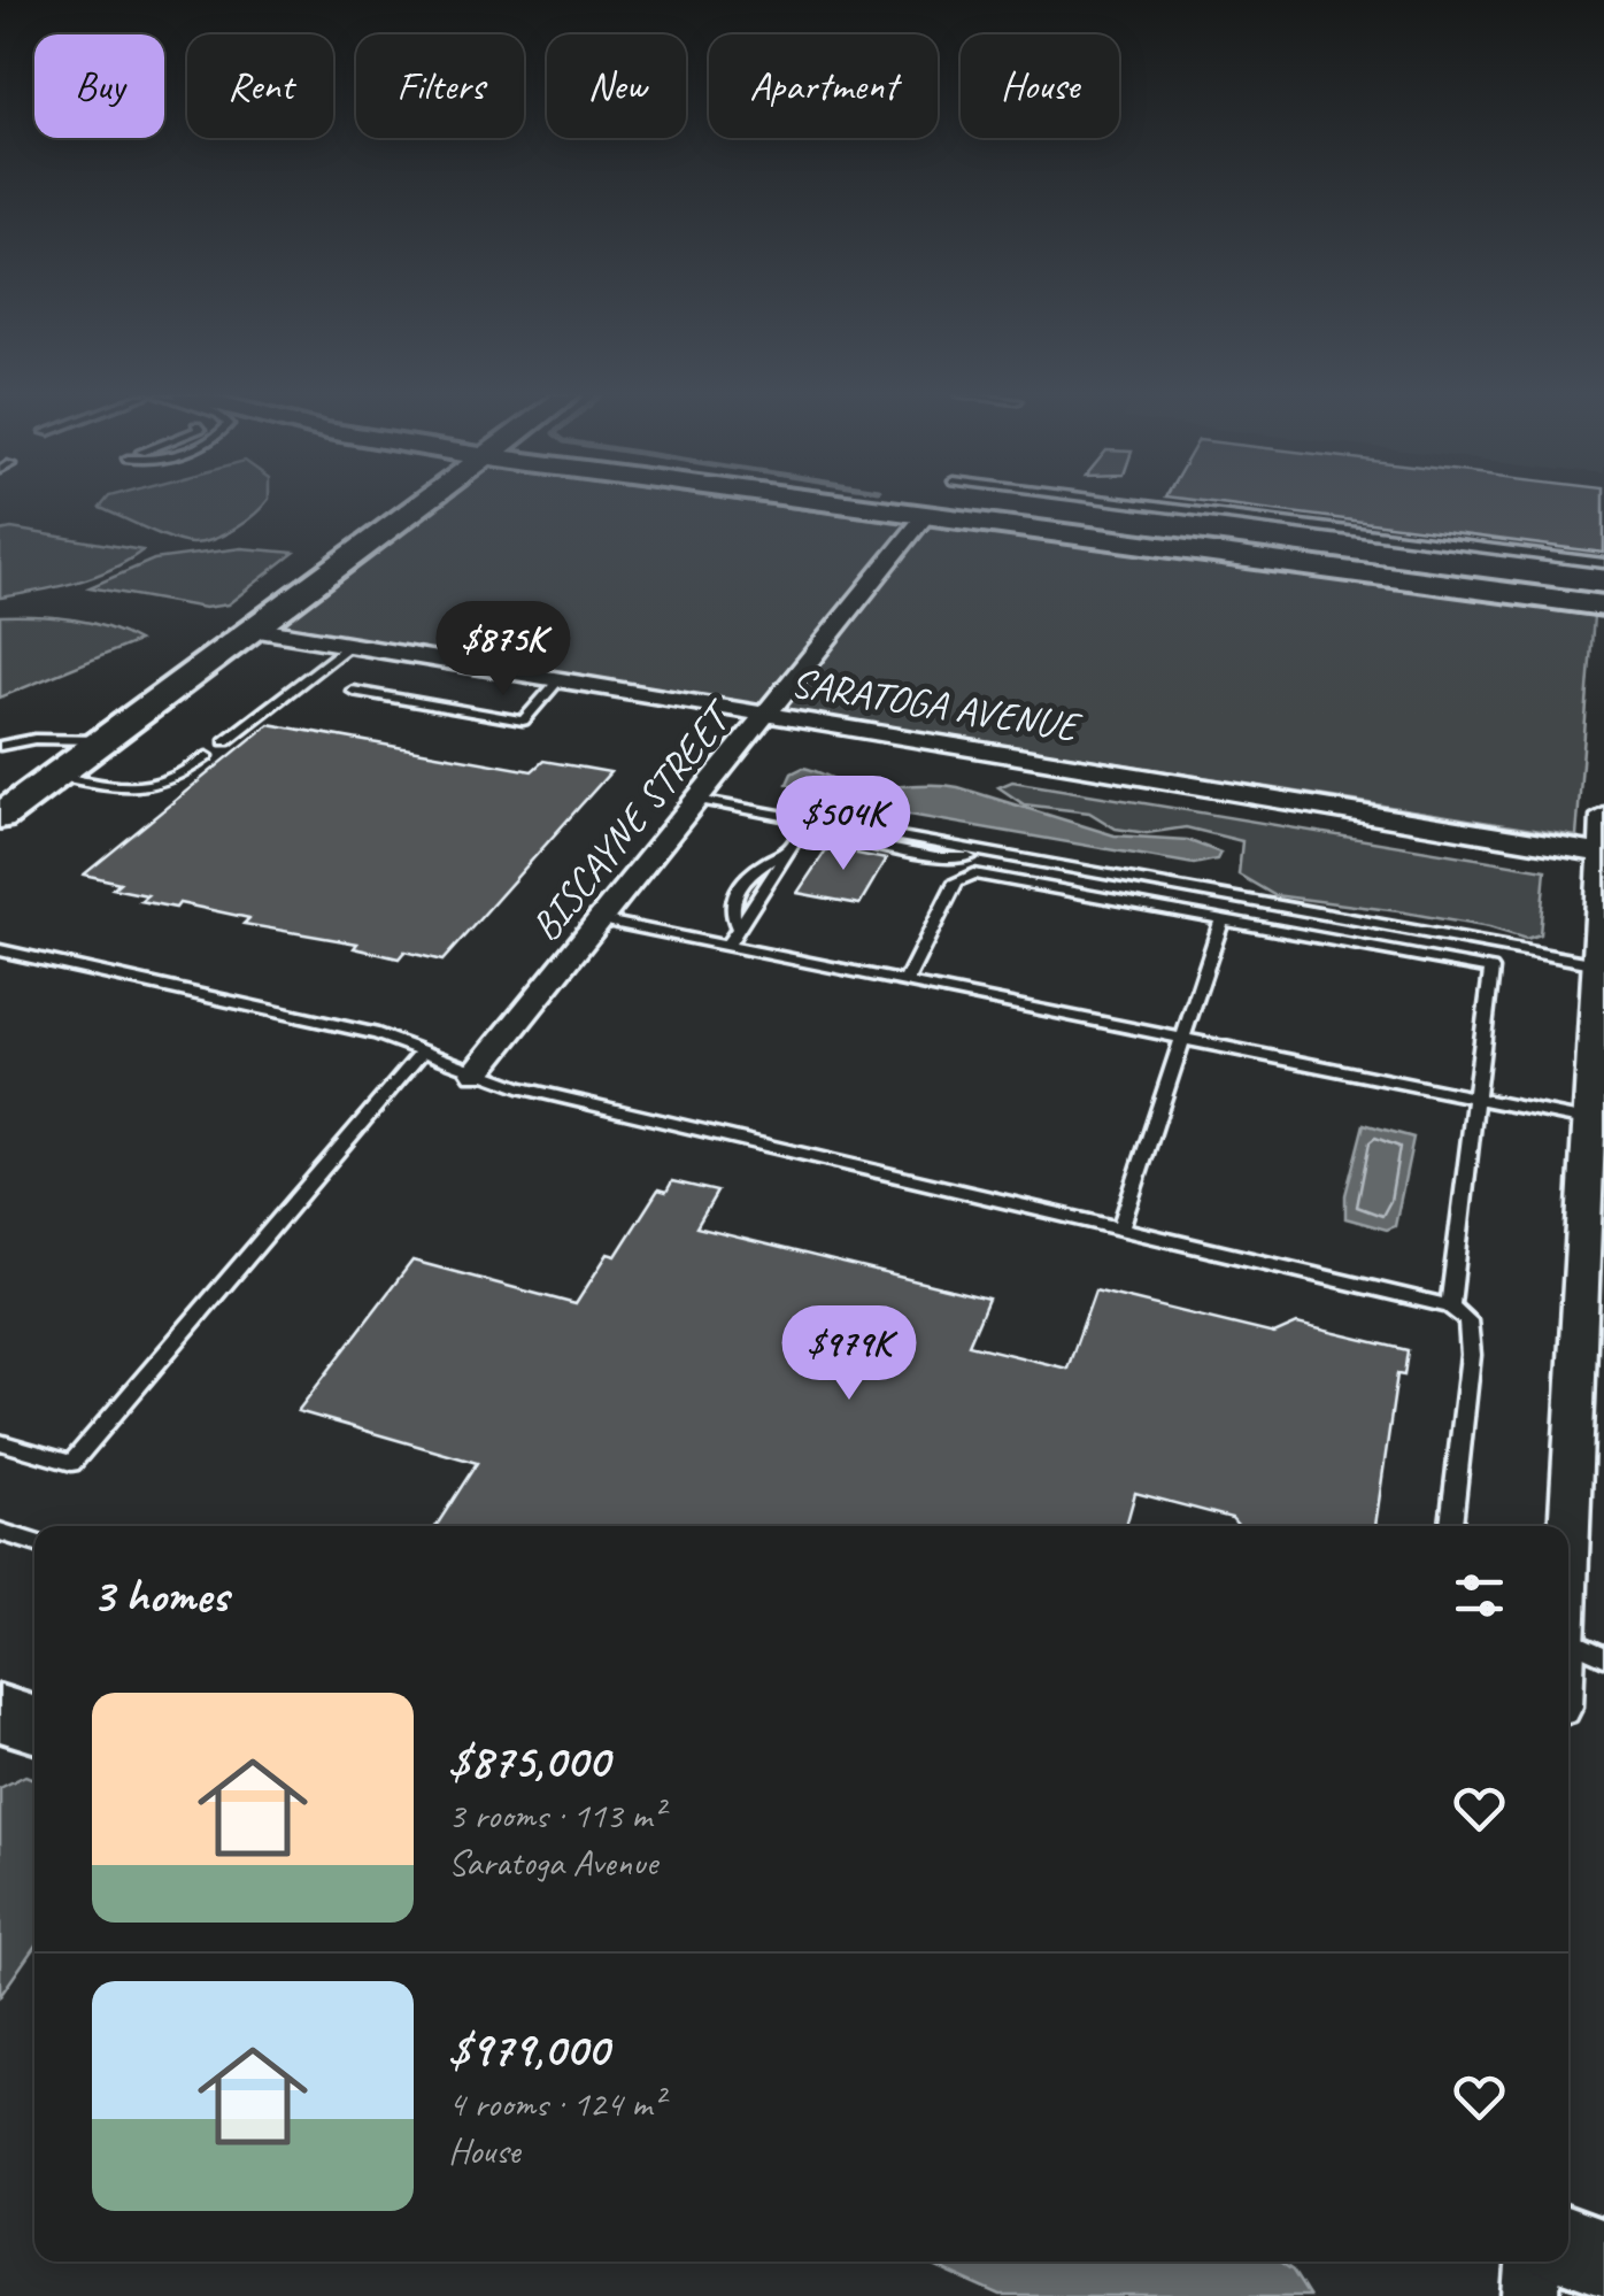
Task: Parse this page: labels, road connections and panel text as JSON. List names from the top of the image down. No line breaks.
{"streets":{"street":["SARATOGA AVENUE","BISCAYNE STREET"]},"crossings":[["SARATOGA AVENUE","BISCAYNE STREET"]],"page":{"chip":["Buy","Rent","Filters","New","Apartment","House"],"price":["$875K","$504K","$979K"],"heading":"3 homes","list":[{"name":"$875,000","note":"3 rooms · 113 m² · Saratoga Avenue"},{"name":"$979,000","note":"4 rooms · 124 m² · House"}]}}
